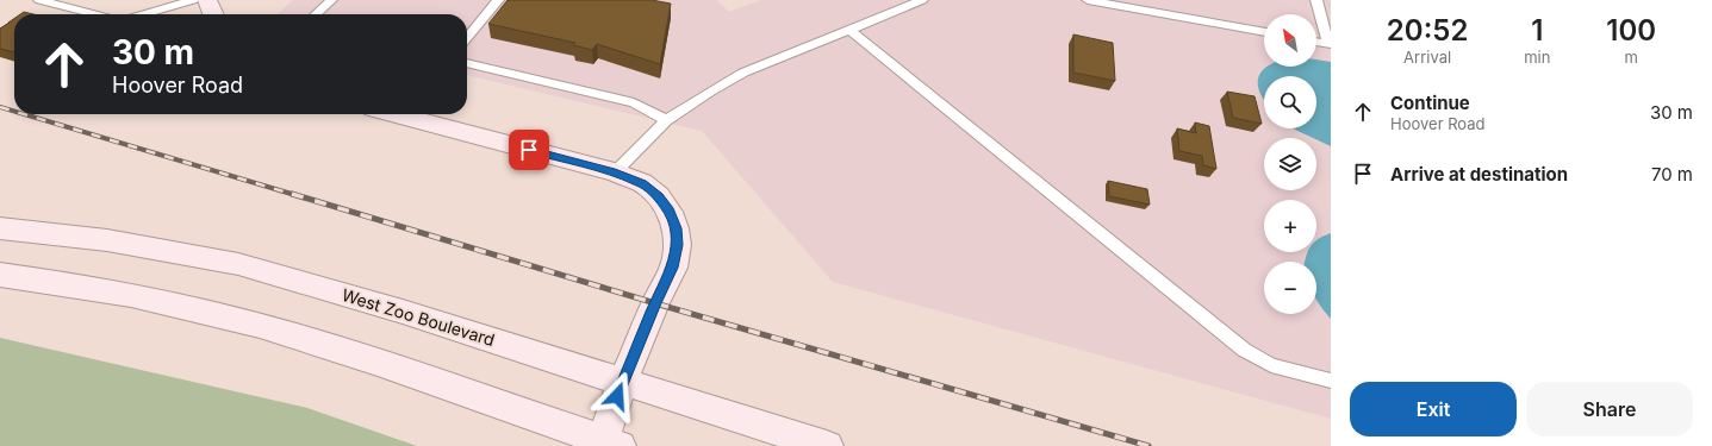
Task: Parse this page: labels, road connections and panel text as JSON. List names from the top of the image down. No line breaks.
{"streets":{"main road":["West Zoo Boulevard"]},"north":"top left","page":{"eta":["20:52","Arrival","1","min","100","m"],"map_buttons":["+","−"],"turn":["30 m","Hoover Road"],"list":[{"name":"Continue","note":"Hoover Road","value":"30 m"},{"name":"Arrive at destination","value":"70 m"}],"buttons":["Exit","Share"]}}
